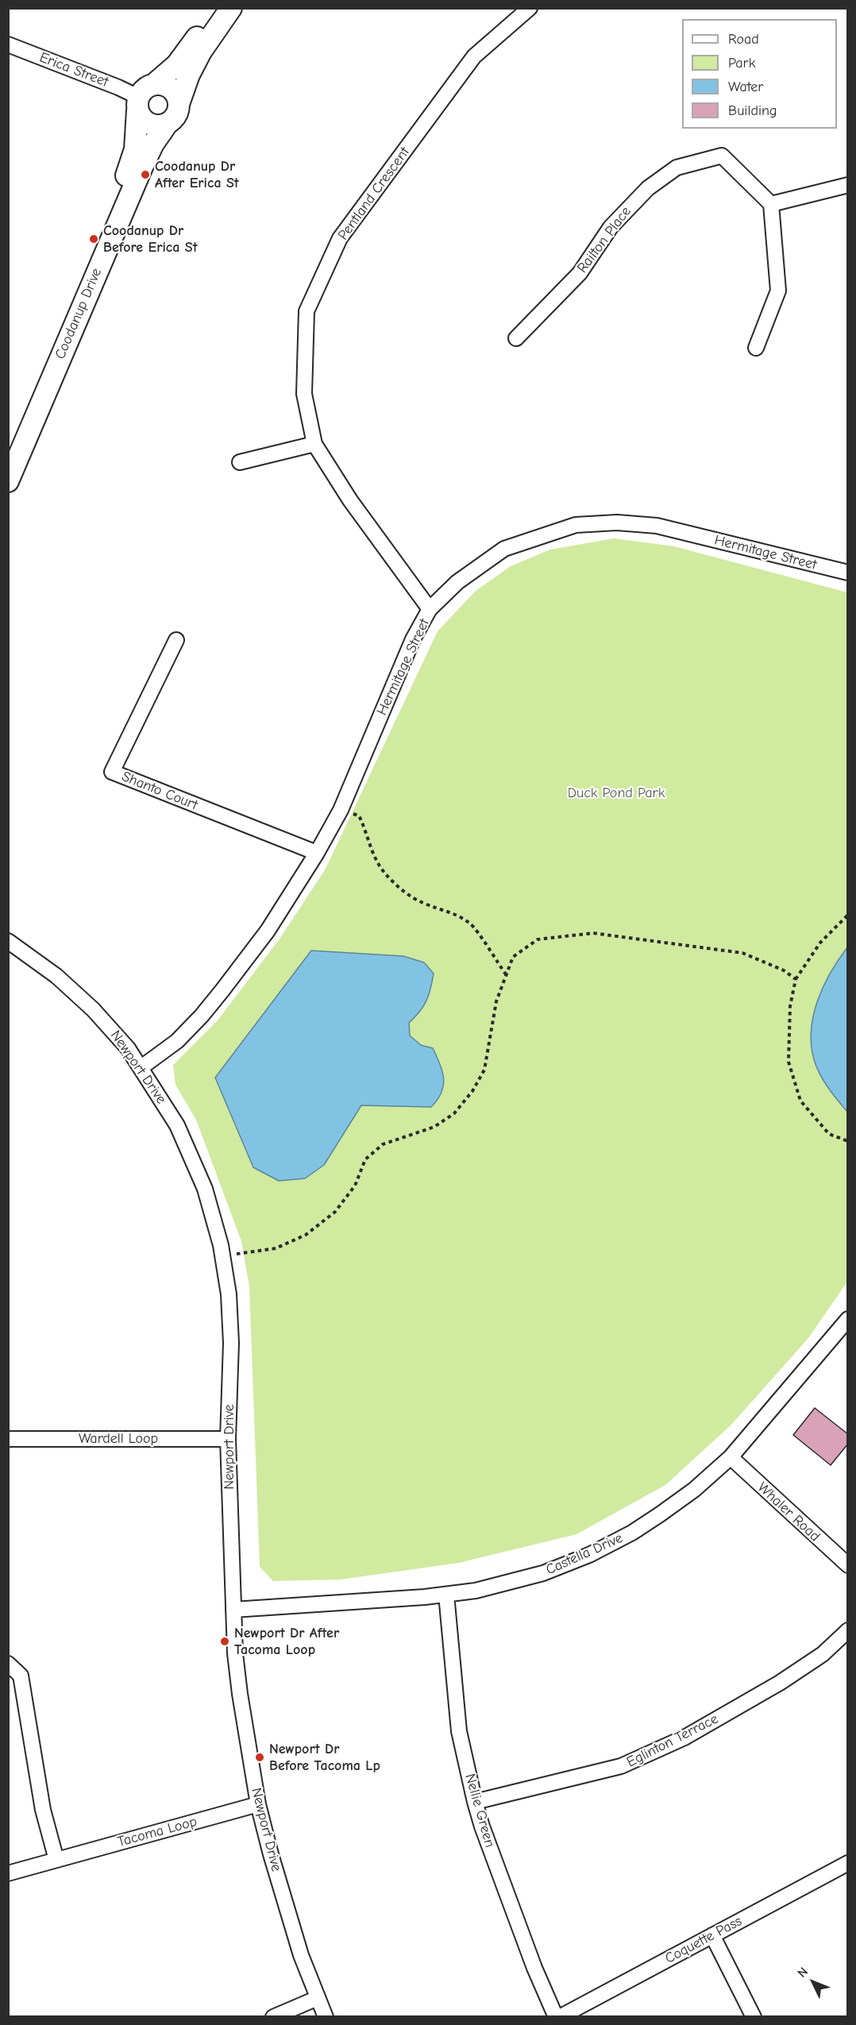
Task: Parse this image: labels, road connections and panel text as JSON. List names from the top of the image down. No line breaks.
{"streets":{"main road":["Coodanup Drive"],"street":["Erica Street","Pentland Crescent","Railton Place","Hermitage Street","Shanto Court","Newport Drive","Wardell Loop","Whaler Road","Castella Drive","Eglinton Terrace","Nellie Green","Tacoma Loop","Coquette Pass"]},"crossings":[["Erica Street","Coodanup Drive"],["Pentland Crescent","Hermitage Street"],["Hermitage Street","Shanto Court"],["Hermitage Street","Newport Drive"],["Newport Drive","Wardell Loop"],["Newport Drive","Castella Drive"],["Newport Drive","Tacoma Loop"],["Whaler Road","Castella Drive"],["Castella Drive","Nellie Green"],["Eglinton Terrace","Nellie Green"]],"parks":["Duck Pond Park"],"places":["Coodanup Dr After Erica St","Coodanup Dr Before Erica St","Newport Dr After Tacoma Loop","Newport Dr Before Tacoma Lp"],"legend":["Road","Park","Water","Building"],"north":"top left"}
